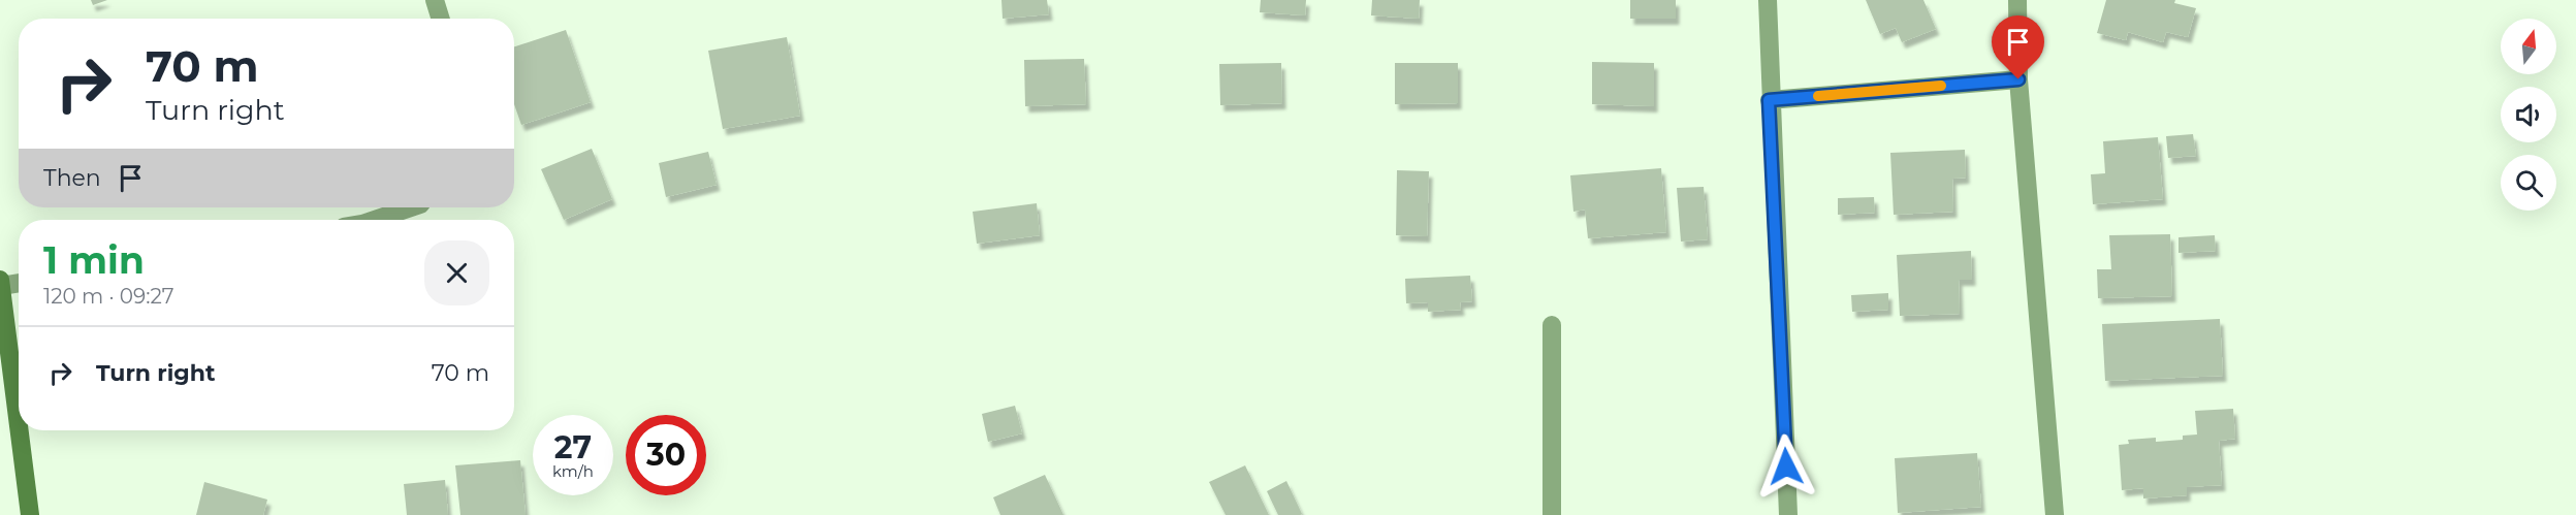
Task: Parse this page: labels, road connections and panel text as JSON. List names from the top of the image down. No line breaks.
{"north":"top","page":{"turn":["70 m","Turn right"],"then":"Then","heading":["1 min","120 m · 09:27"],"list":[{"name":"Turn right","value":"70 m"}],"speed":"27 km/h","limit":"30"}}
